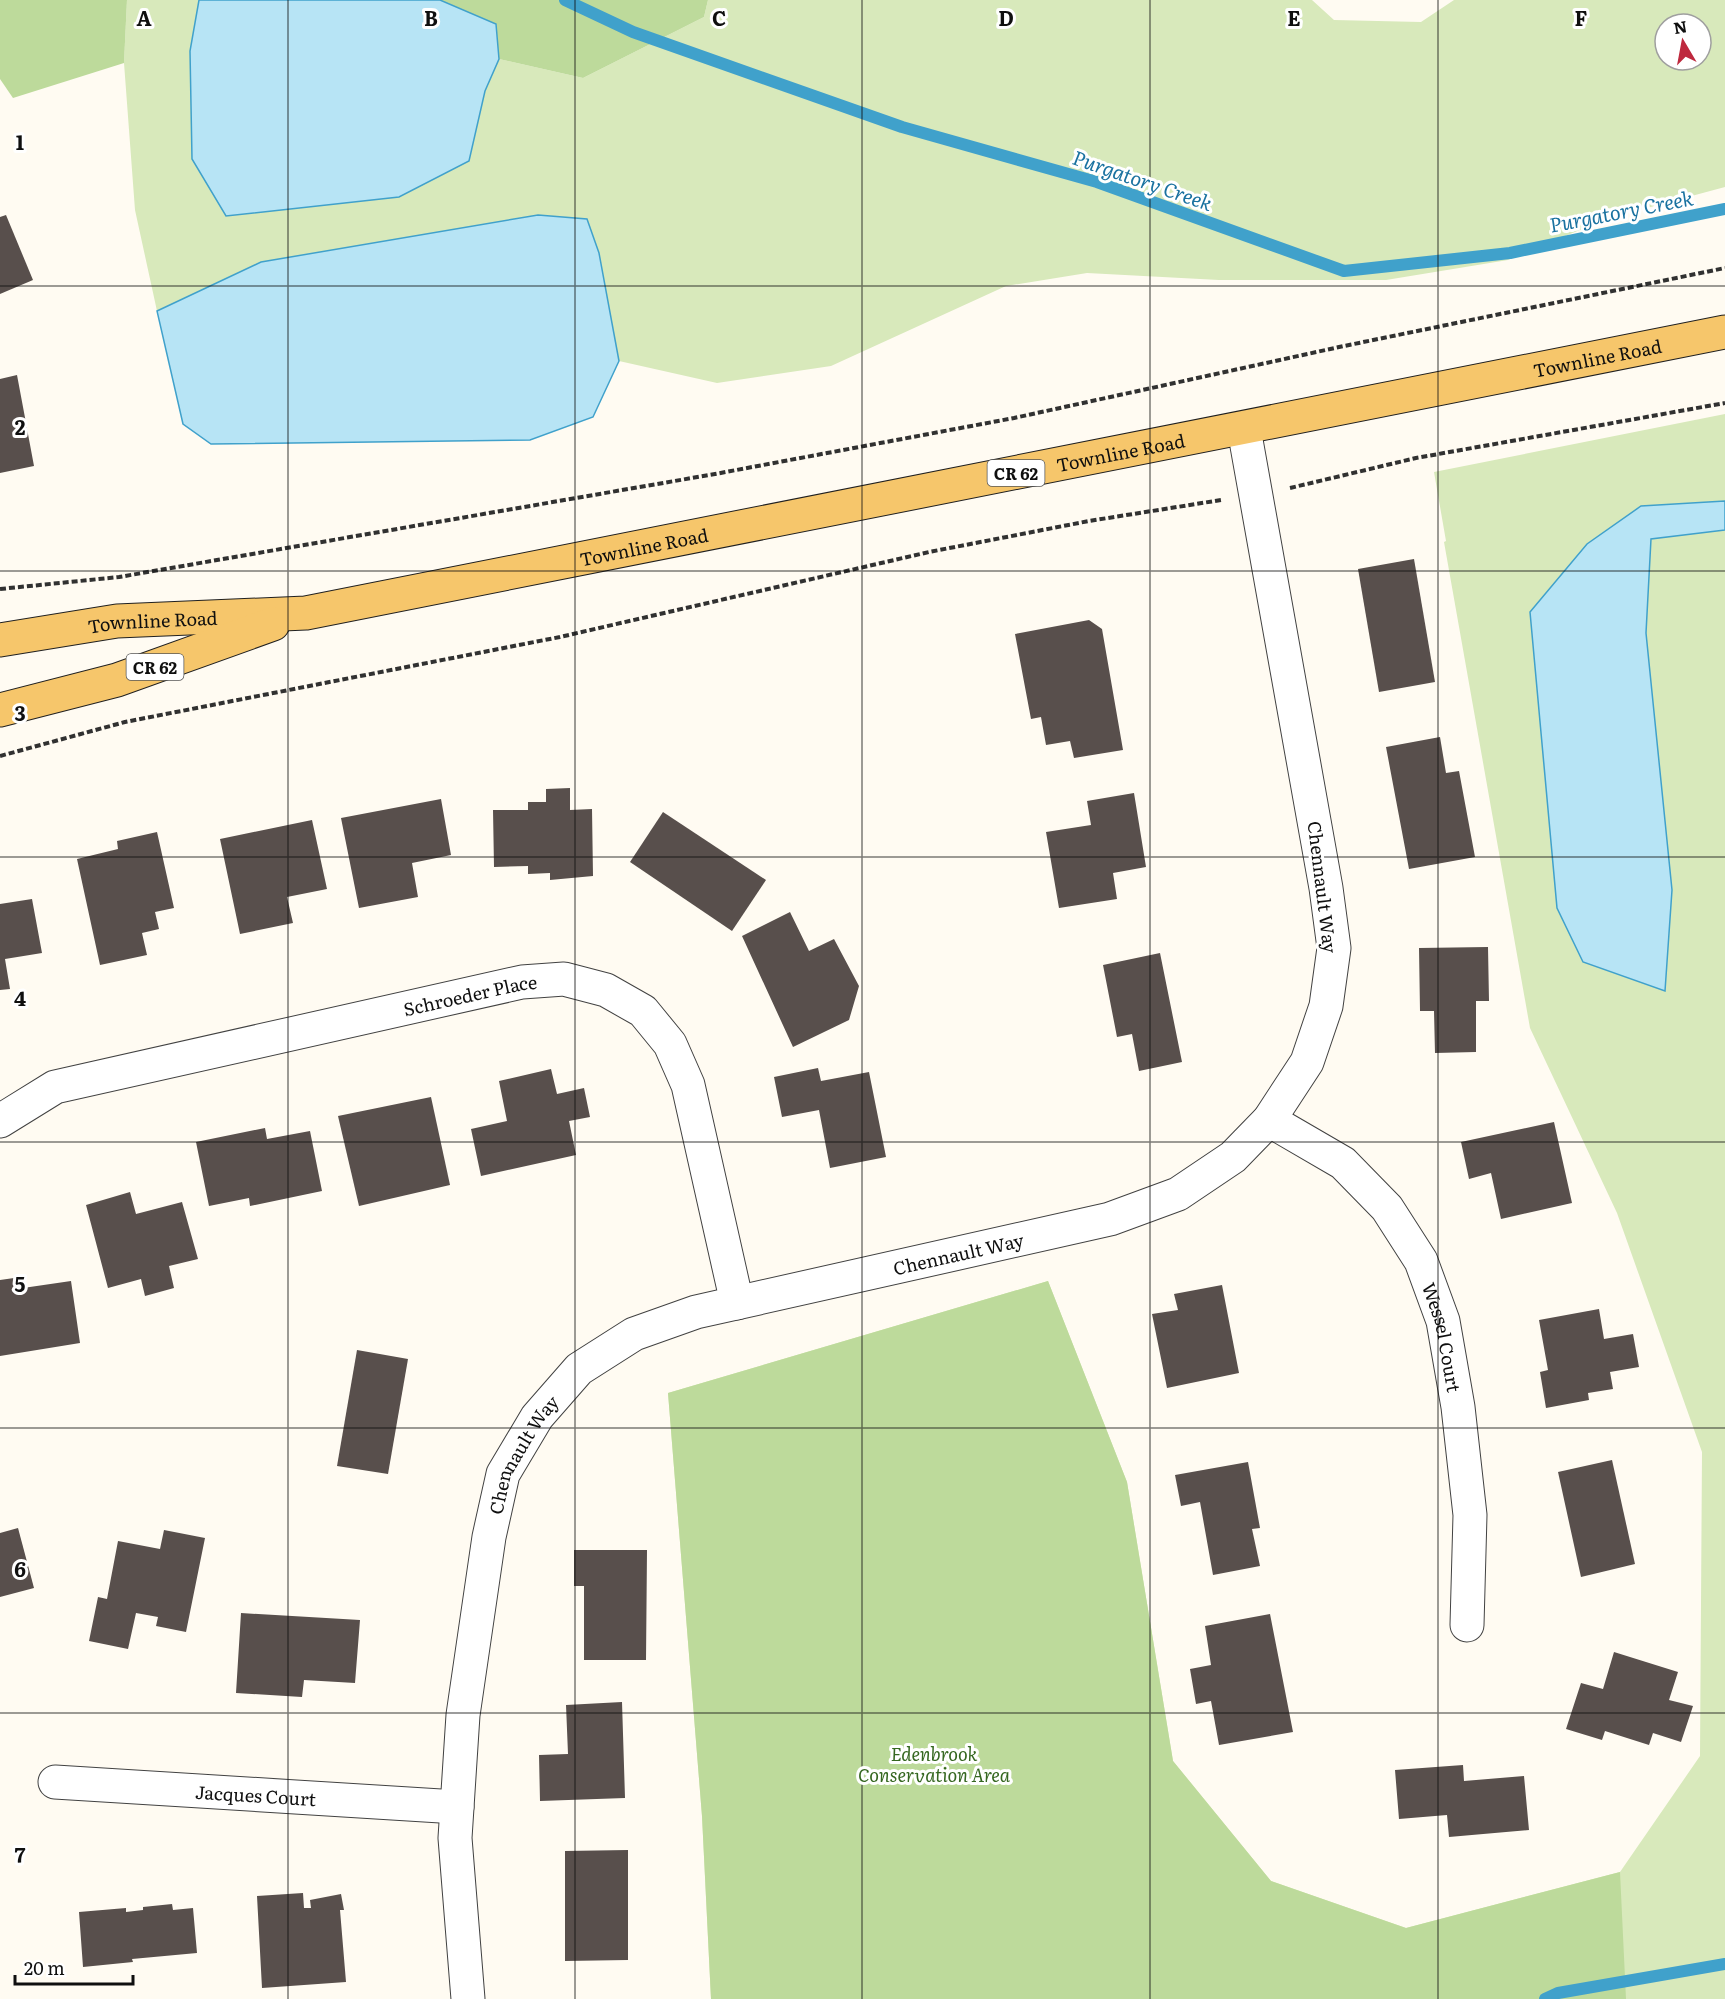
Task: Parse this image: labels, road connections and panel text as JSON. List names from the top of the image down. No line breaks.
{"streets":{"main road":["Townline Road","CR 62"],"street":["Chennault Way","Schroeder Place","Wessel Court","Jacques Court"]},"crossings":[["Townline Road","Chennault Way"],["Chennault Way","Schroeder Place"],["Chennault Way","Wessel Court"],["Chennault Way","Jacques Court"]],"water":["Purgatory Creek"],"parks":["Edenbrook Conservation Area"],"scale_bar":"20 m","north":"top","grid":{"columns":["A","B","C","D","E","F"],"rows":["1","2","3","4","5","6","7"]}}
